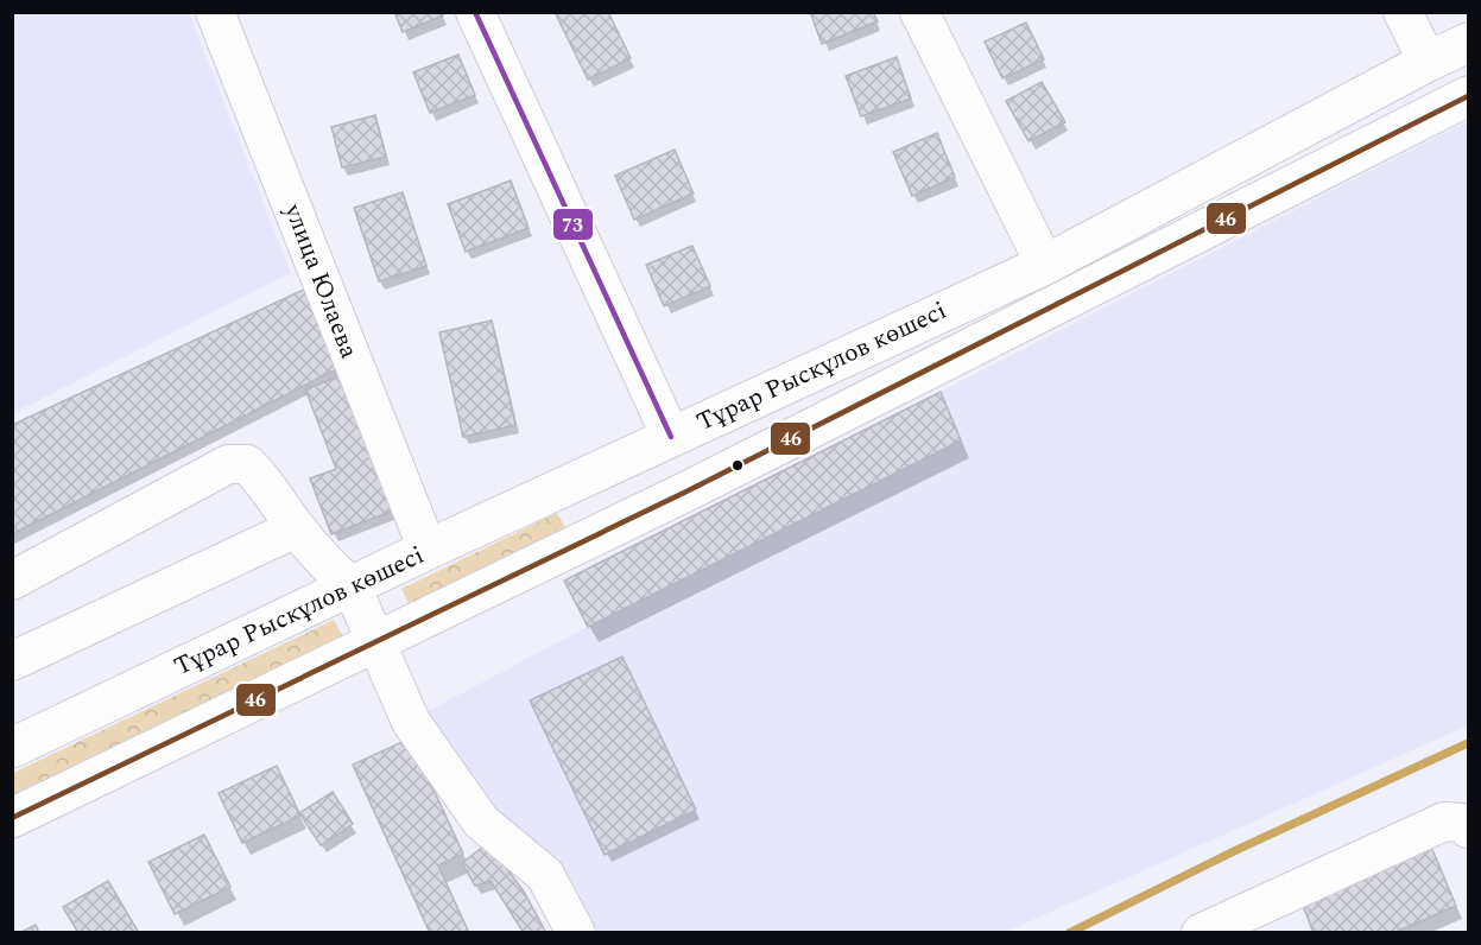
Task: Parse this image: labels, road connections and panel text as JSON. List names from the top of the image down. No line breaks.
{"streets":{"main road":["Тұрар Рыскұлов көшесі"],"street":["улица Юлаева"]},"crossings":[["улица Юлаева","Тұрар Рыскұлов көшесі"]],"lines":["transit line 73","transit line 46"]}
